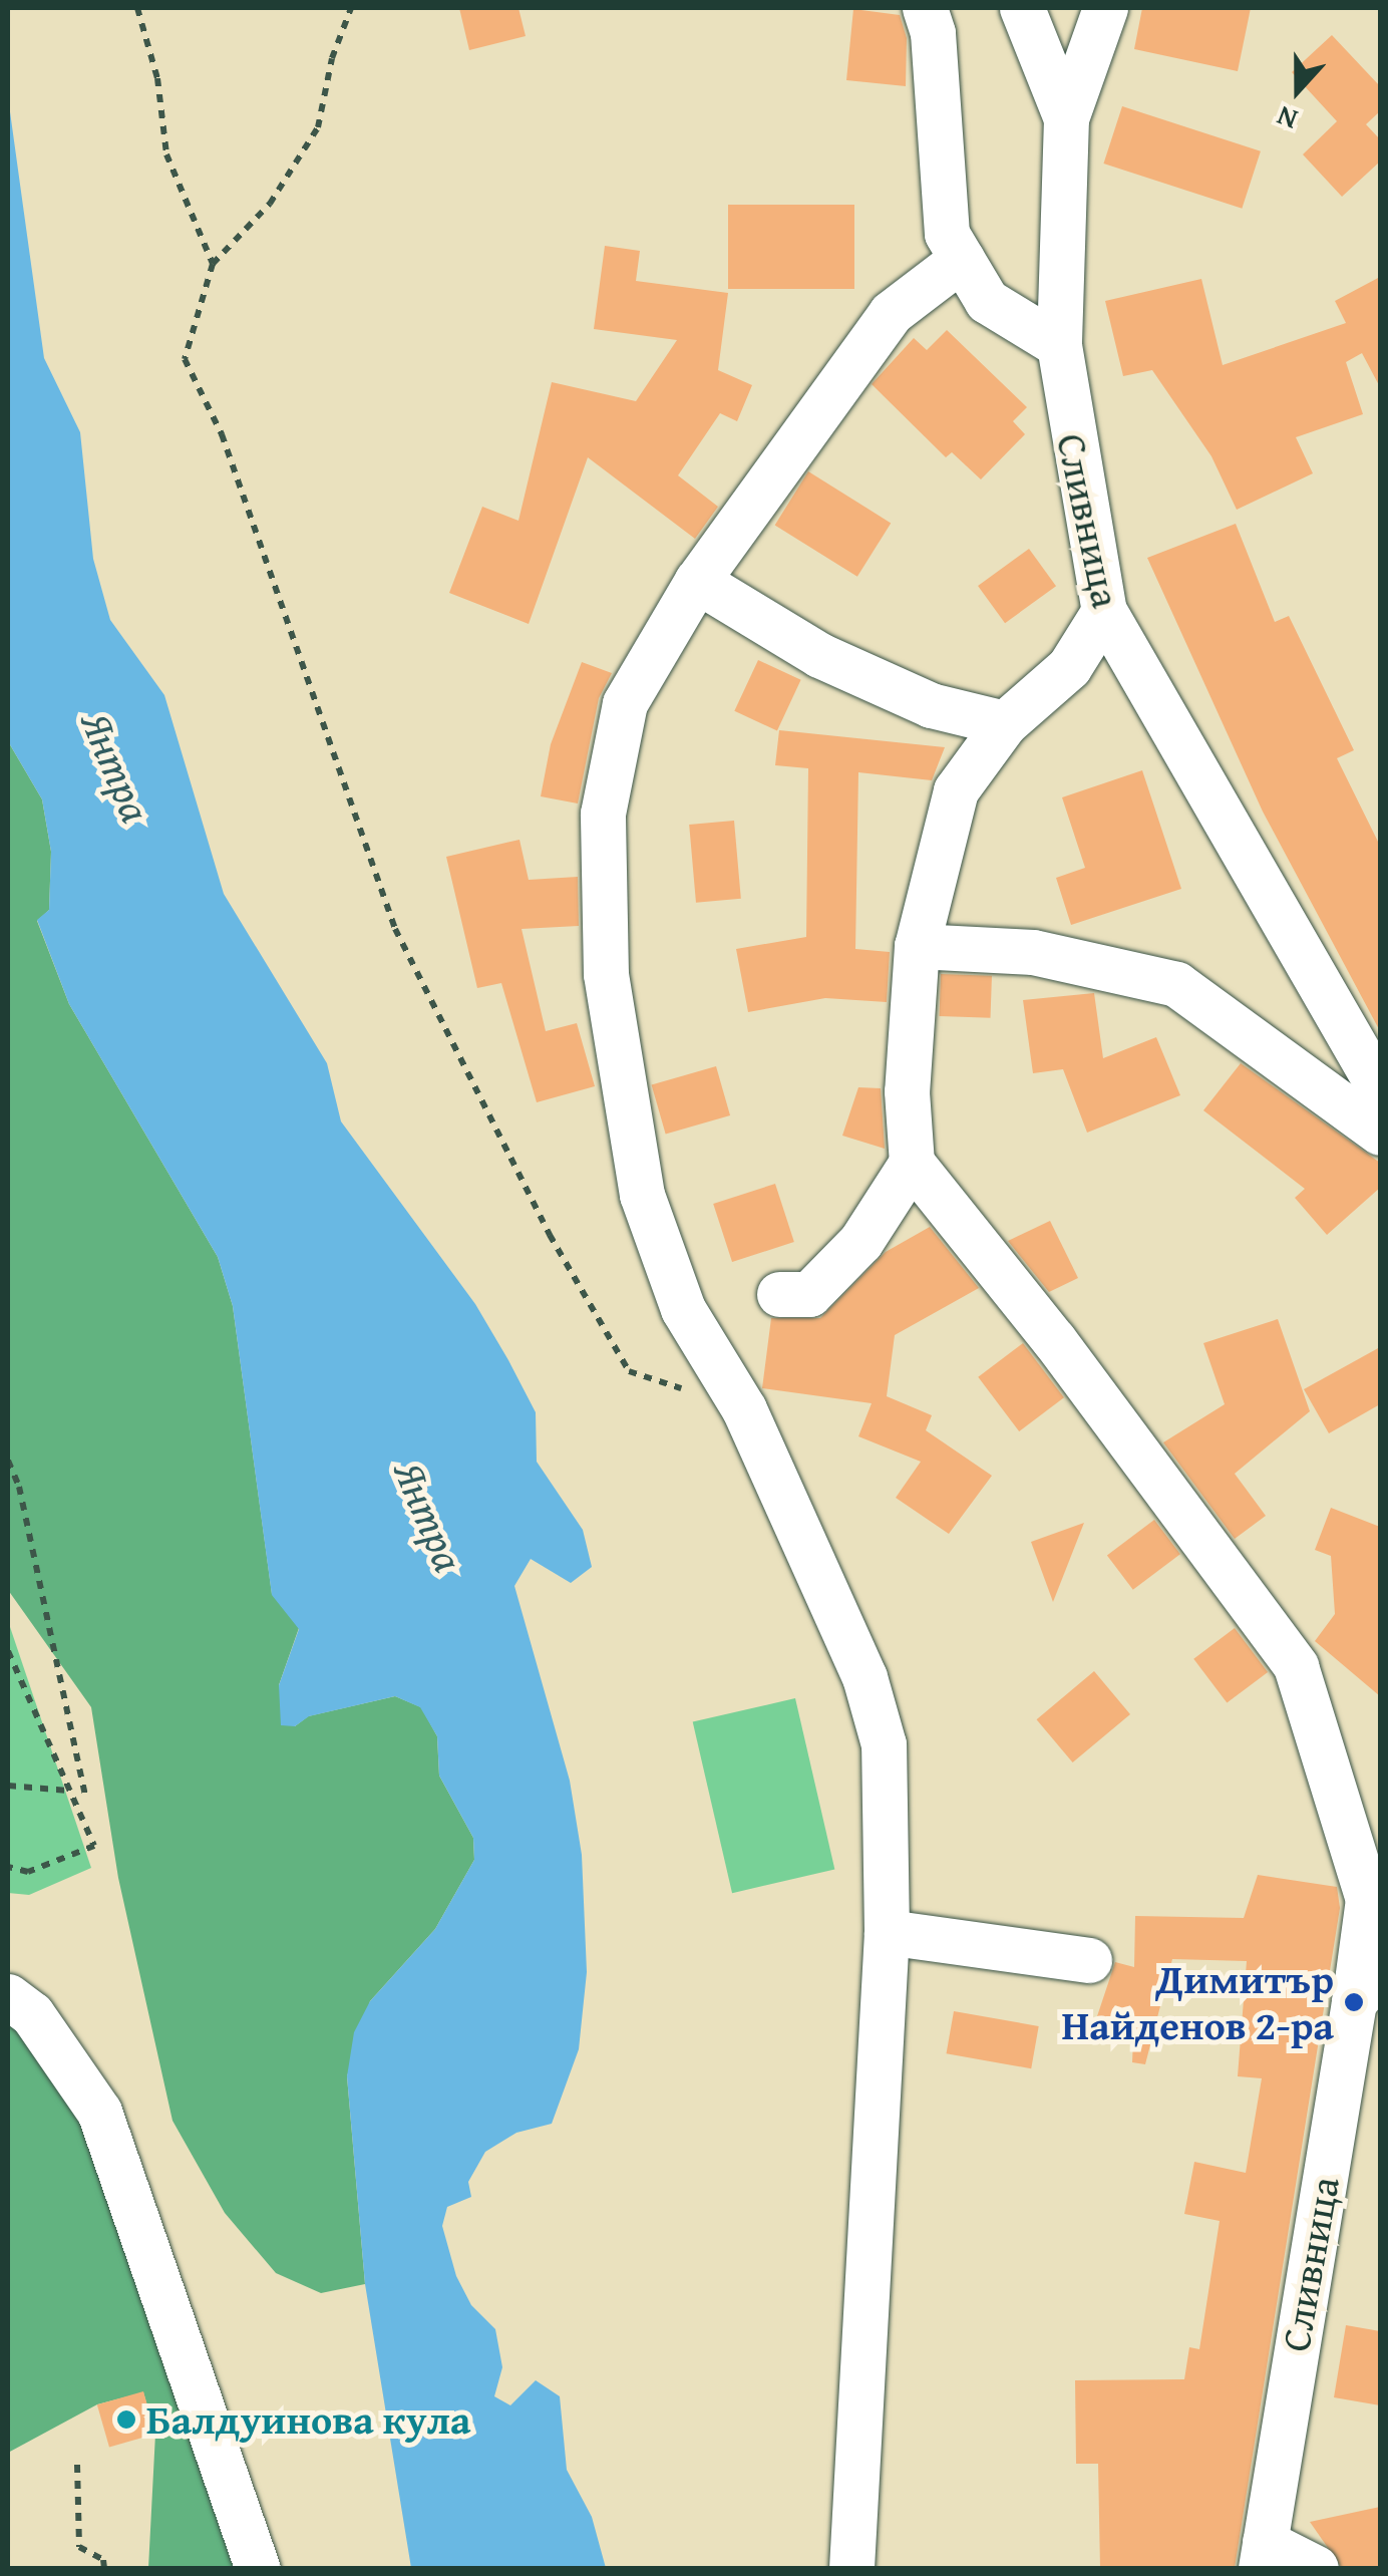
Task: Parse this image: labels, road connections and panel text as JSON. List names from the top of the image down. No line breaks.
{"streets":{"street":["Сливница"]},"water":["Янтра"],"places":["Димитър Найденов 2-ра","Балдуинова кула"],"north":"bottom"}
